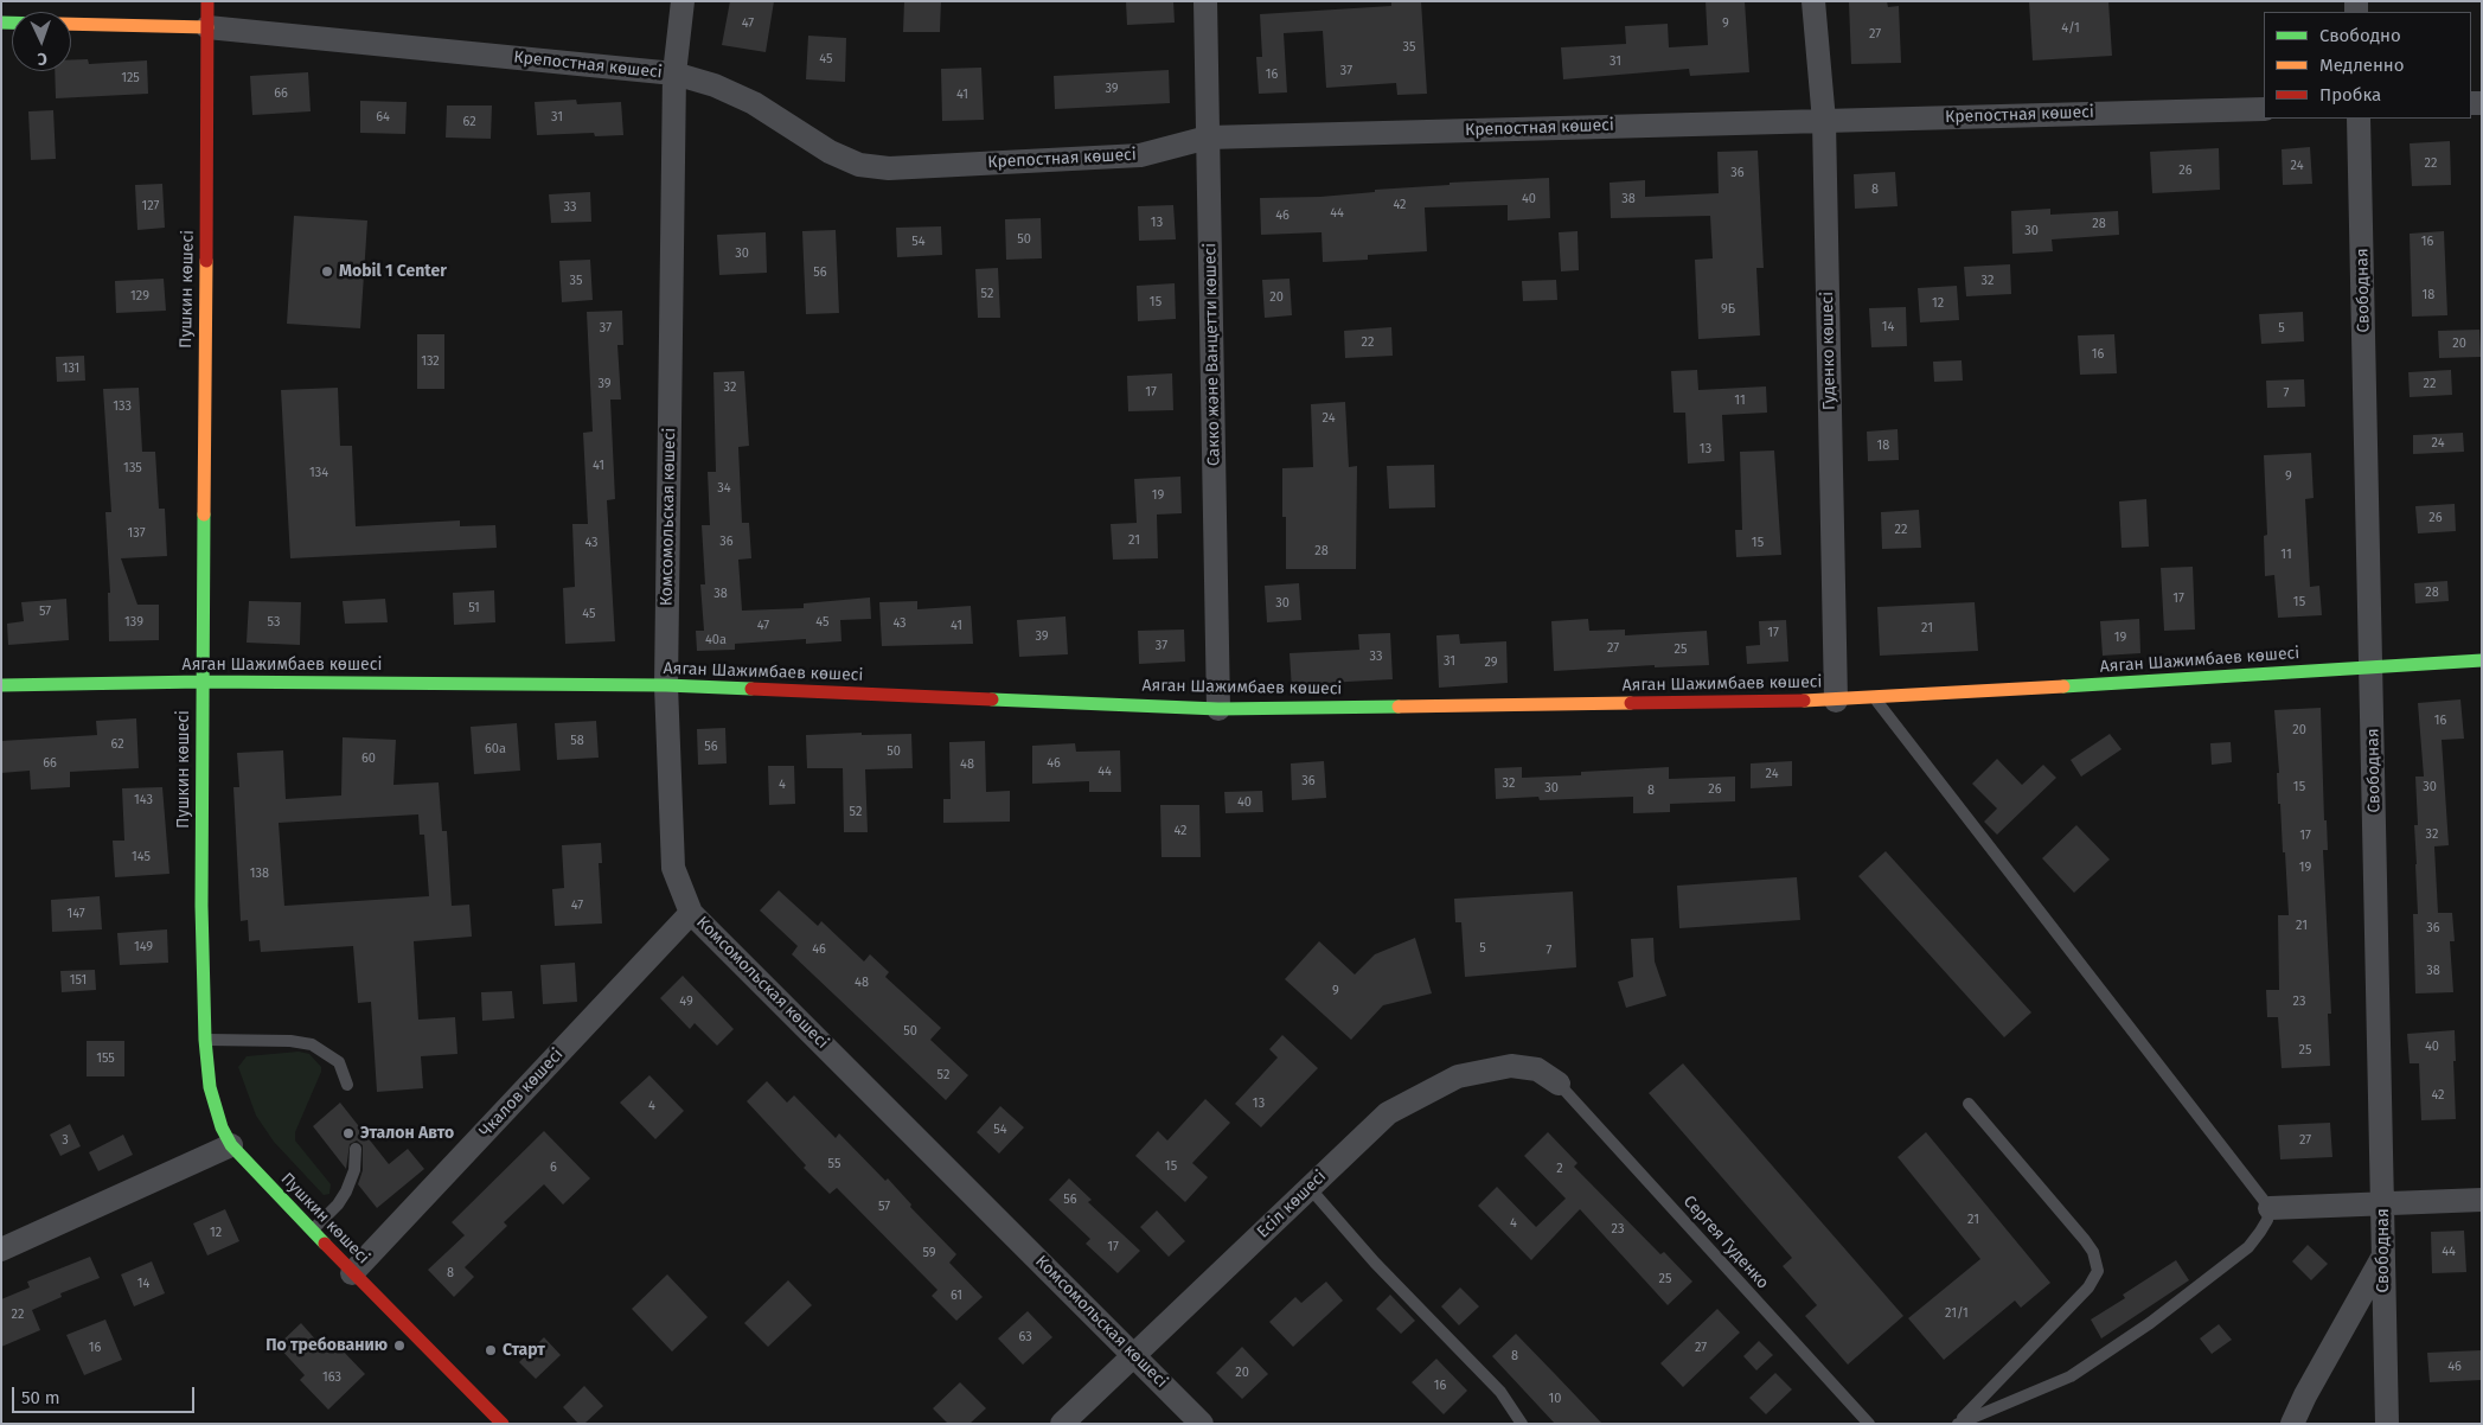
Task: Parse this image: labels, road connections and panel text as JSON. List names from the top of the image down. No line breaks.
{"streets":{"street":["Крепостная көшесі","Пушкин көшесі","Свободная","Гуденко көшесі","Сакко және Ванцетти көшесі","Комсомольская көшесі","Аяган Шажимбаев көшесі","Чкалов көшесі","Есіл көшесі"],"lane":["Сергея Гуденко"]},"crossings":[["Крепостная көшесі","Пушкин көшесі"],["Крепостная көшесі","Гуденко көшесі"],["Крепостная көшесі","Сакко және Ванцетти көшесі"],["Крепостная көшесі","Комсомольская көшесі"],["Пушкин көшесі","Аяган Шажимбаев көшесі"],["Пушкин көшесі","Чкалов көшесі"],["Свободная","Аяган Шажимбаев көшесі"],["Гуденко көшесі","Аяган Шажимбаев көшесі"],["Сакко және Ванцетти көшесі","Аяган Шажимбаев көшесі"],["Комсомольская көшесі","Аяган Шажимбаев көшесі"],["Комсомольская көшесі","Чкалов көшесі"],["Комсомольская көшесі","Есіл көшесі"],["Есіл көшесі","Сергея Гуденко"]],"places":["Mobil 1 Center","Эталон Авто","По требованию","Старт"],"house_numbers":["47","9","4/1","27","35","45","31","37","16","125","39","66","41","64","31","62","22","24","26","36","8","40","38","42","127","33","44","46","13","28","30","50","54","16","30","56","35","32","52","18","129","20","15","12","9Б","14","37","5","22","20","16","132","131","39","22","32","17","7","11","133","24","24","18","13","41","135","134","9","34","19","26","22","137","21","36","43","15","28","11","28","38","17","15","30","51","57","45","139","53","45","43","47","41","21","17","39","19","40а","37","27","25","33","31","29","16","20","58","62","56","60а","50","60","66","46","48","44","24","36","32","4","15","30","30","26","8","143","40","52","42","32","17","145","19","138","47","147","21","36","149","5","46","7","38","151","48","9","49","23","50","40","25","155","52","42","13","4","54","3","27","55","15","6","2","56","57","21","4","23","12","17","44","59","8","25","14","61","21/1","22","63","16","27","8","46","20","163","16","10"],"legend":["Свободно","Медленно","Пробка"],"scale_bar":"50 m","north":"bottom"}
